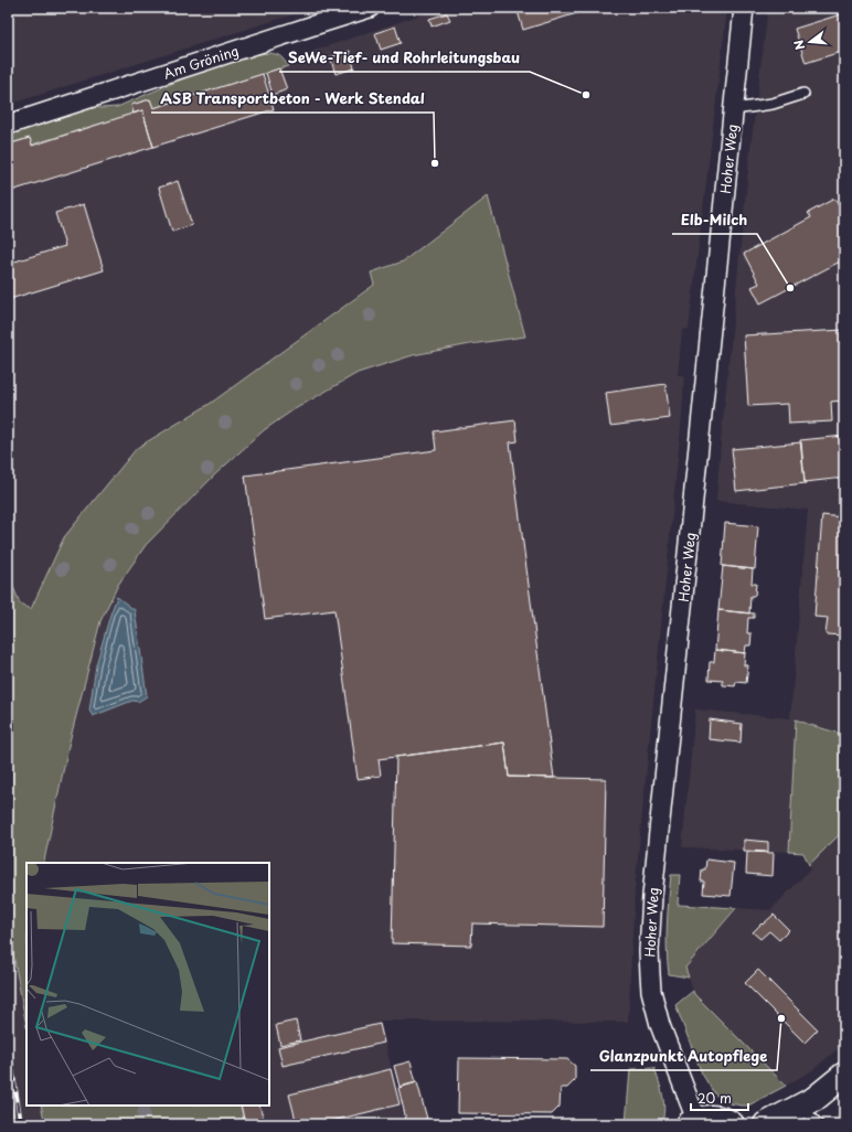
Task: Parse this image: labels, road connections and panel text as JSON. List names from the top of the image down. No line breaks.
{"streets":{"street":["Am Gröning","Hoher Weg"]},"places":["SeWe-Tief- und Rohrleitungsbau","ASB Transportbeton - Werk Stendal","Elb-Milch","Glanzpunkt Autopflege"],"scale_bar":"20 m","north":"left"}
